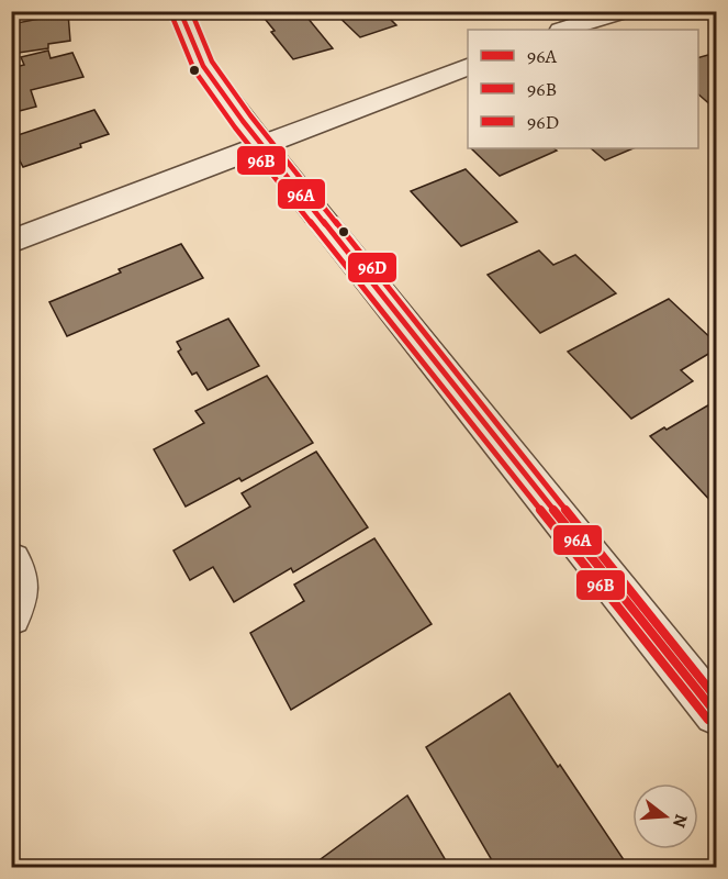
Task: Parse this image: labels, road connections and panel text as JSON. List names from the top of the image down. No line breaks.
{"lines":["transit line 96A","transit line 96D","transit line 96B"],"legend":["96A","96B","96D"],"north":"right"}
